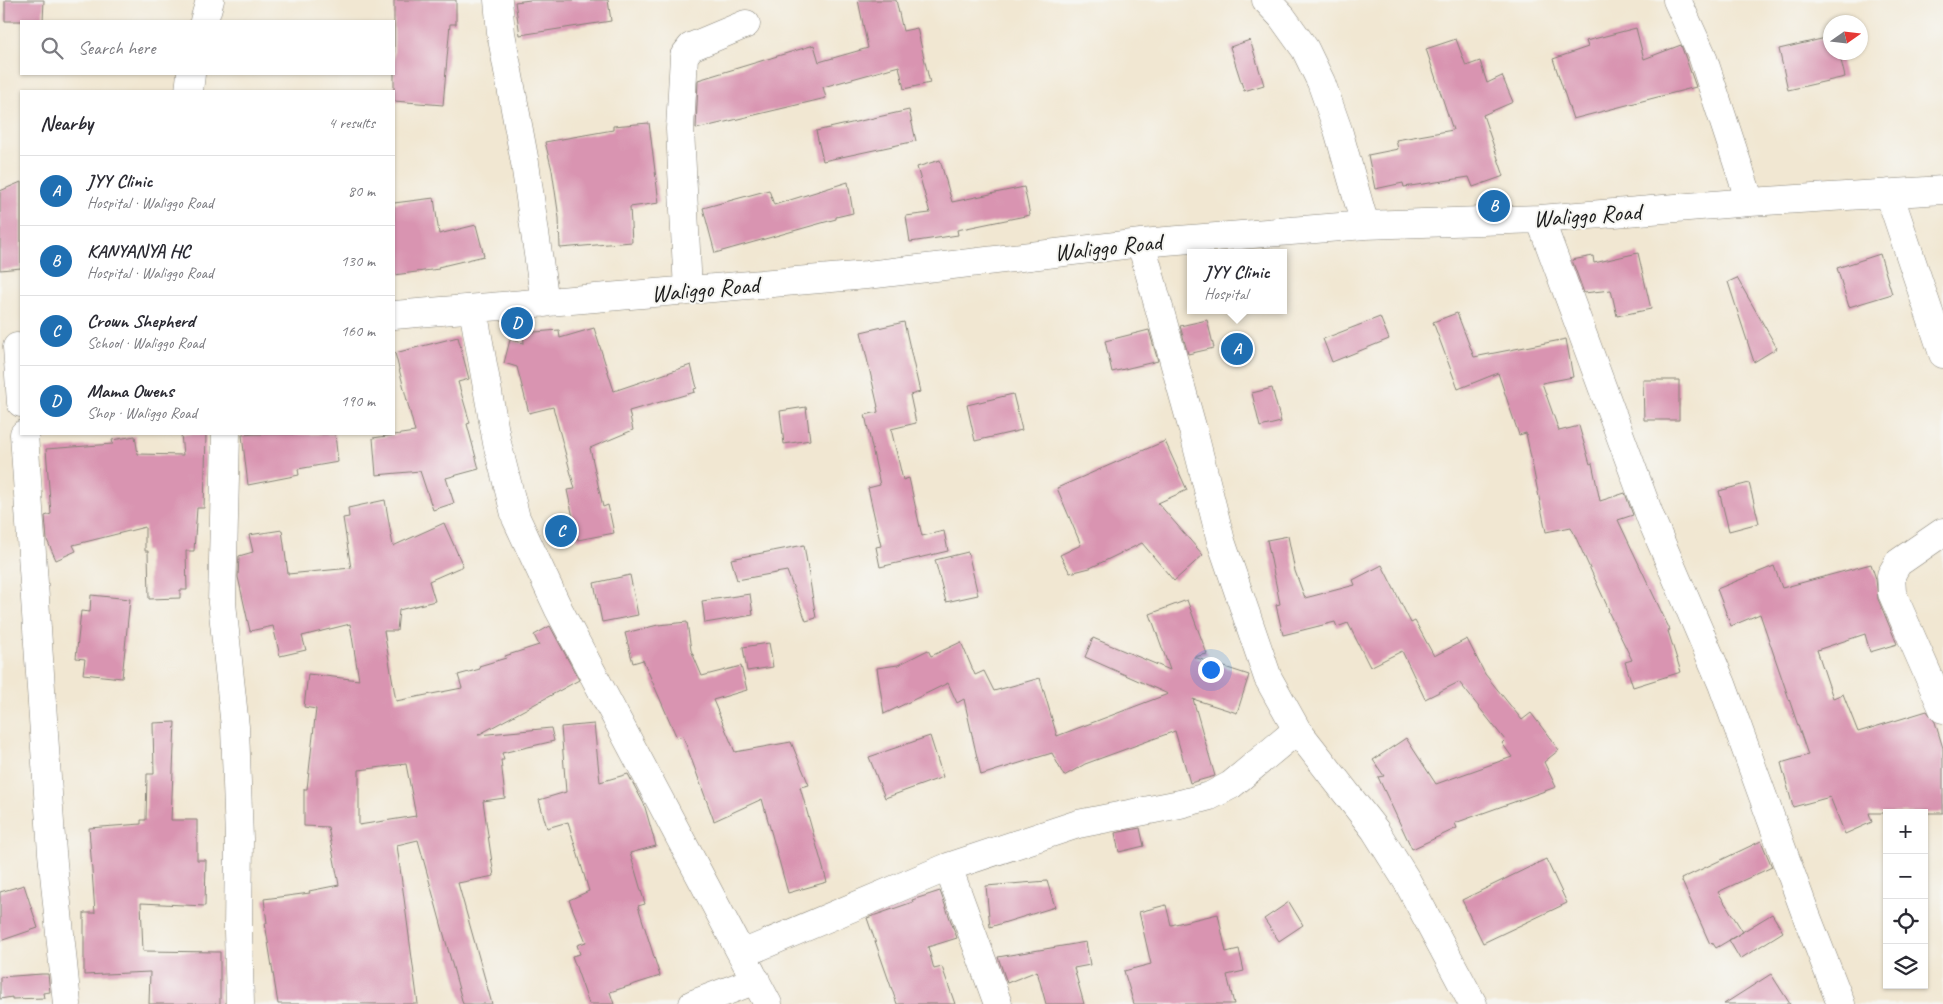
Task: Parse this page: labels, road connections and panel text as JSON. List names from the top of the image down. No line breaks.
{"streets":{"street":["Waliggo Road"]},"north":"right","page":{"search":"Search here","heading":["Nearby","4 results"],"list":[{"mark":"A","name":"JYY Clinic","note":"Hospital · Waliggo Road","value":"80 m"},{"mark":"B","name":"KANYANYA HC","note":"Hospital · Waliggo Road","value":"130 m"},{"mark":"C","name":"Crown Shepherd","note":"School · Waliggo Road","value":"160 m"},{"mark":"D","name":"Mama Owens","note":"Shop · Waliggo Road","value":"190 m"}],"pins":["B","D","A","C"],"popup":["JYY Clinic","Hospital"],"map_buttons":["+","−"]}}
